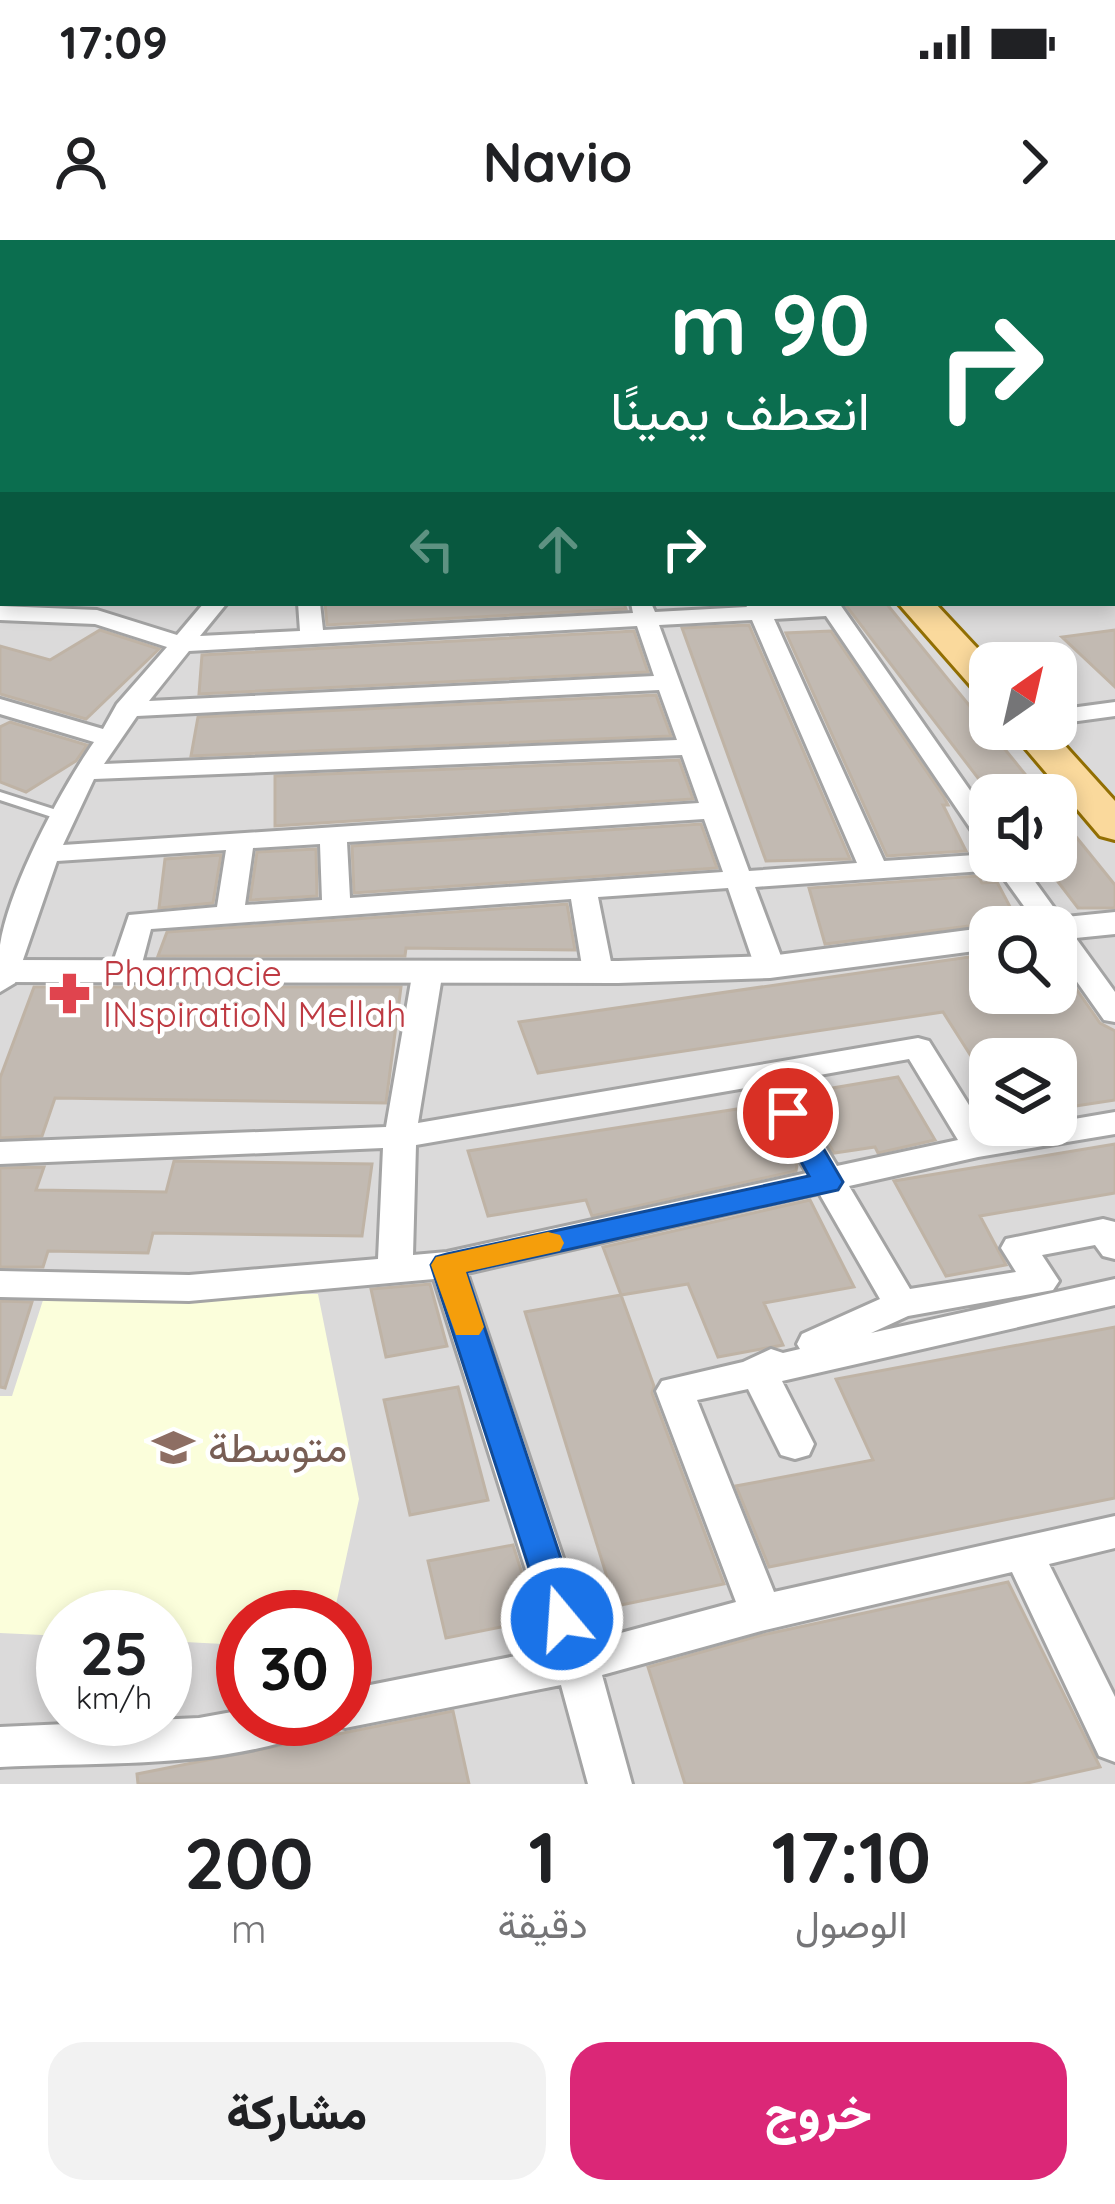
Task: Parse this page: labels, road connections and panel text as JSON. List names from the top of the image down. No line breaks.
{"places":{"pharmacy":["Pharmacie INspiratioN Mellah"],"school or university":["متوسطة"]},"north":"top right","page":{"status":"17:09","header":"Navio","turn":["90 m","انعطف يمينًا"],"speed":"25 km/h","limit":"30","eta":["17:10","الوصول","1","دقيقة","200","m"],"buttons":["خروج","مشاركة"]}}
